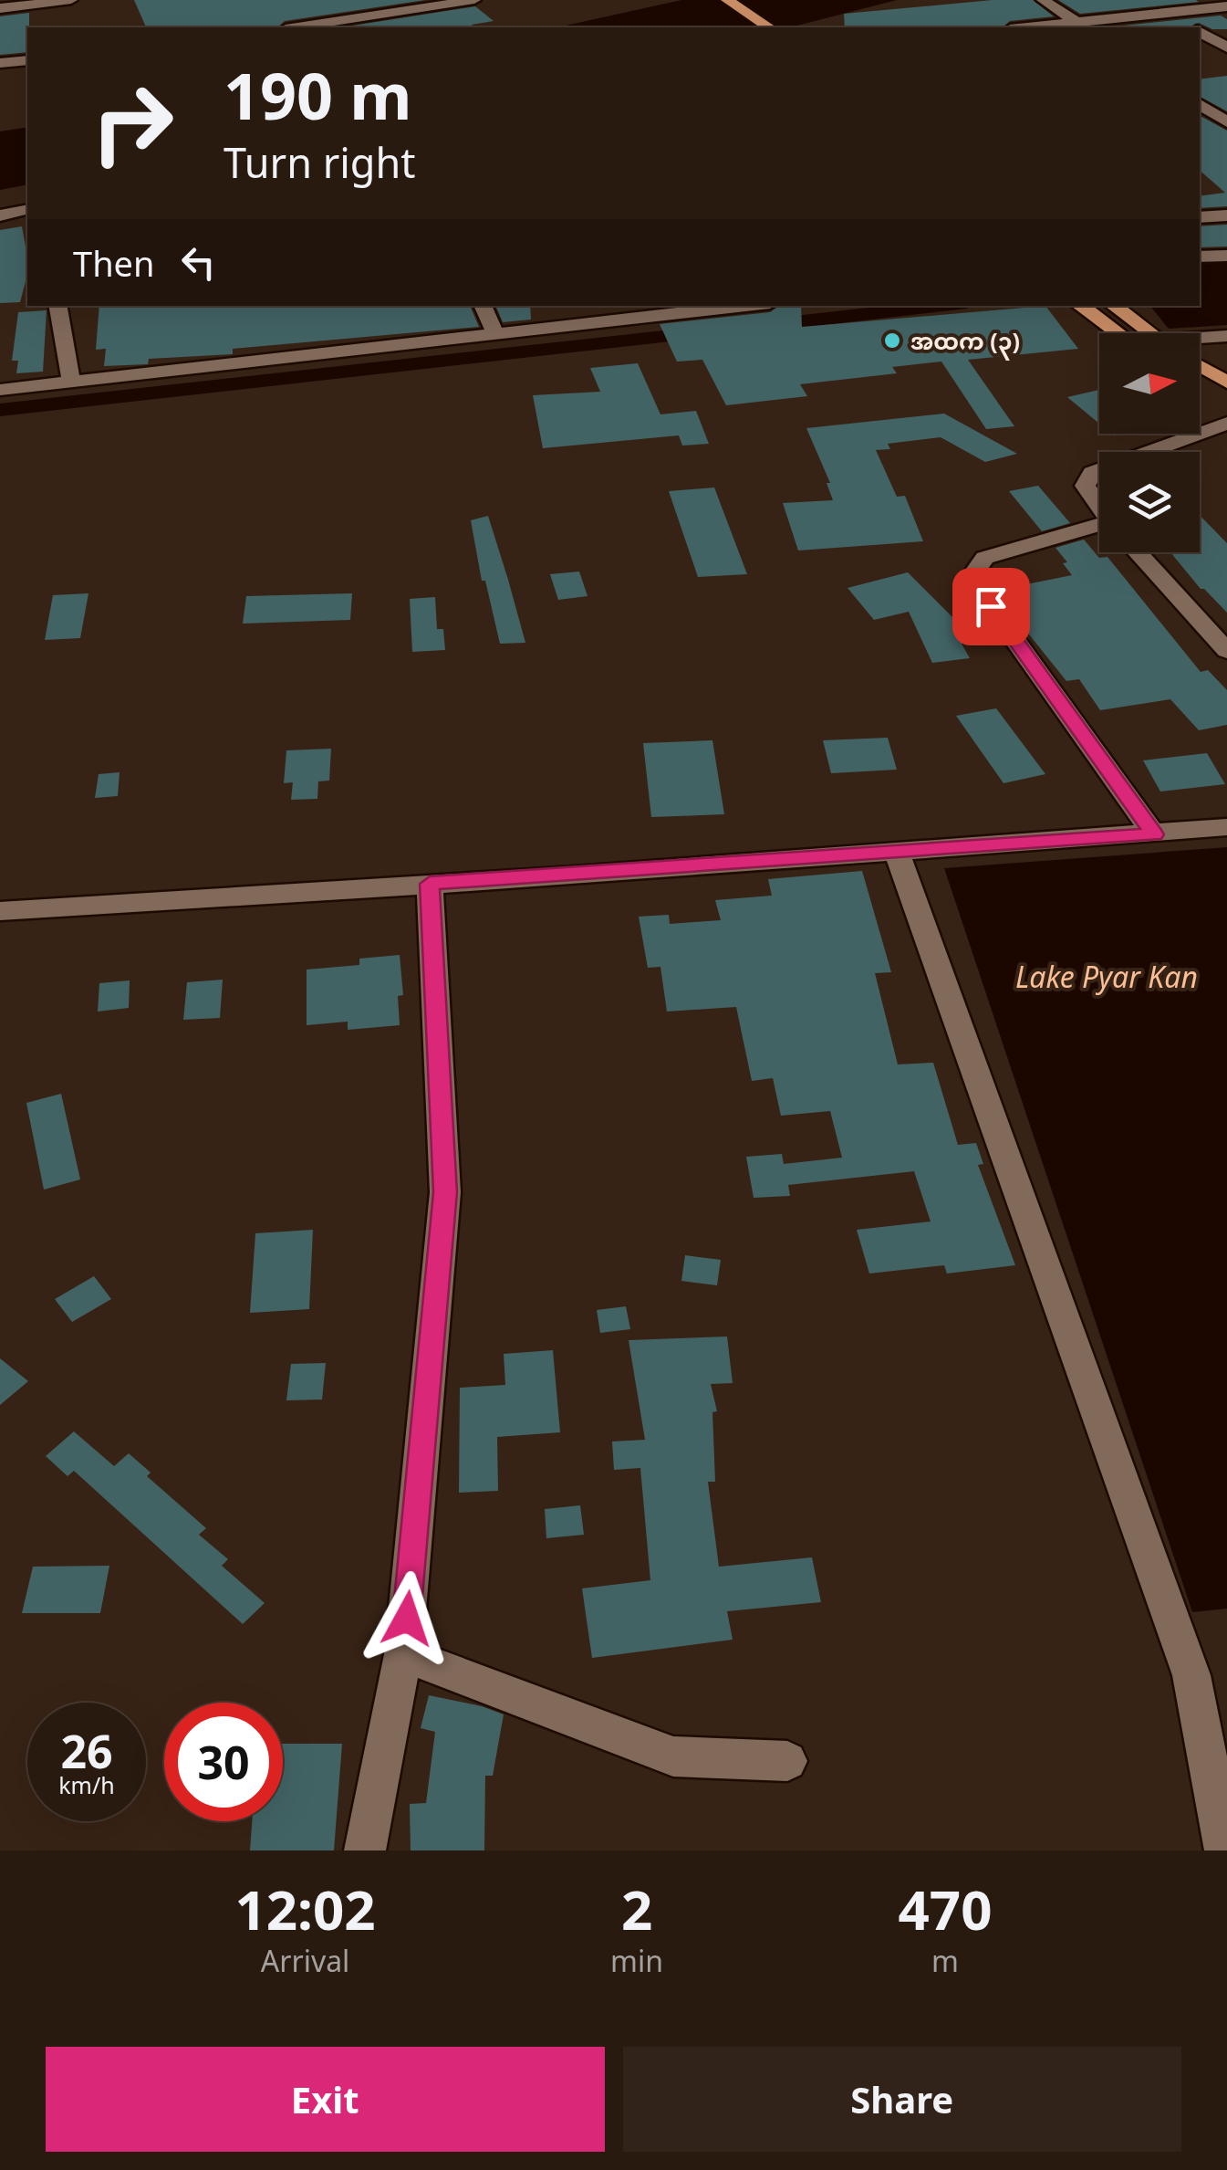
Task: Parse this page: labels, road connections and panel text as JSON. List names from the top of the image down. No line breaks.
{"water":["Lake Pyar Kan"],"places":["အထက (၃)"],"north":"right","page":{"turn":["190 m","Turn right"],"then":"Then","speed":"26 km/h","limit":"30","eta":["12:02","Arrival","2","min","470","m"],"buttons":["Exit","Share"]}}
